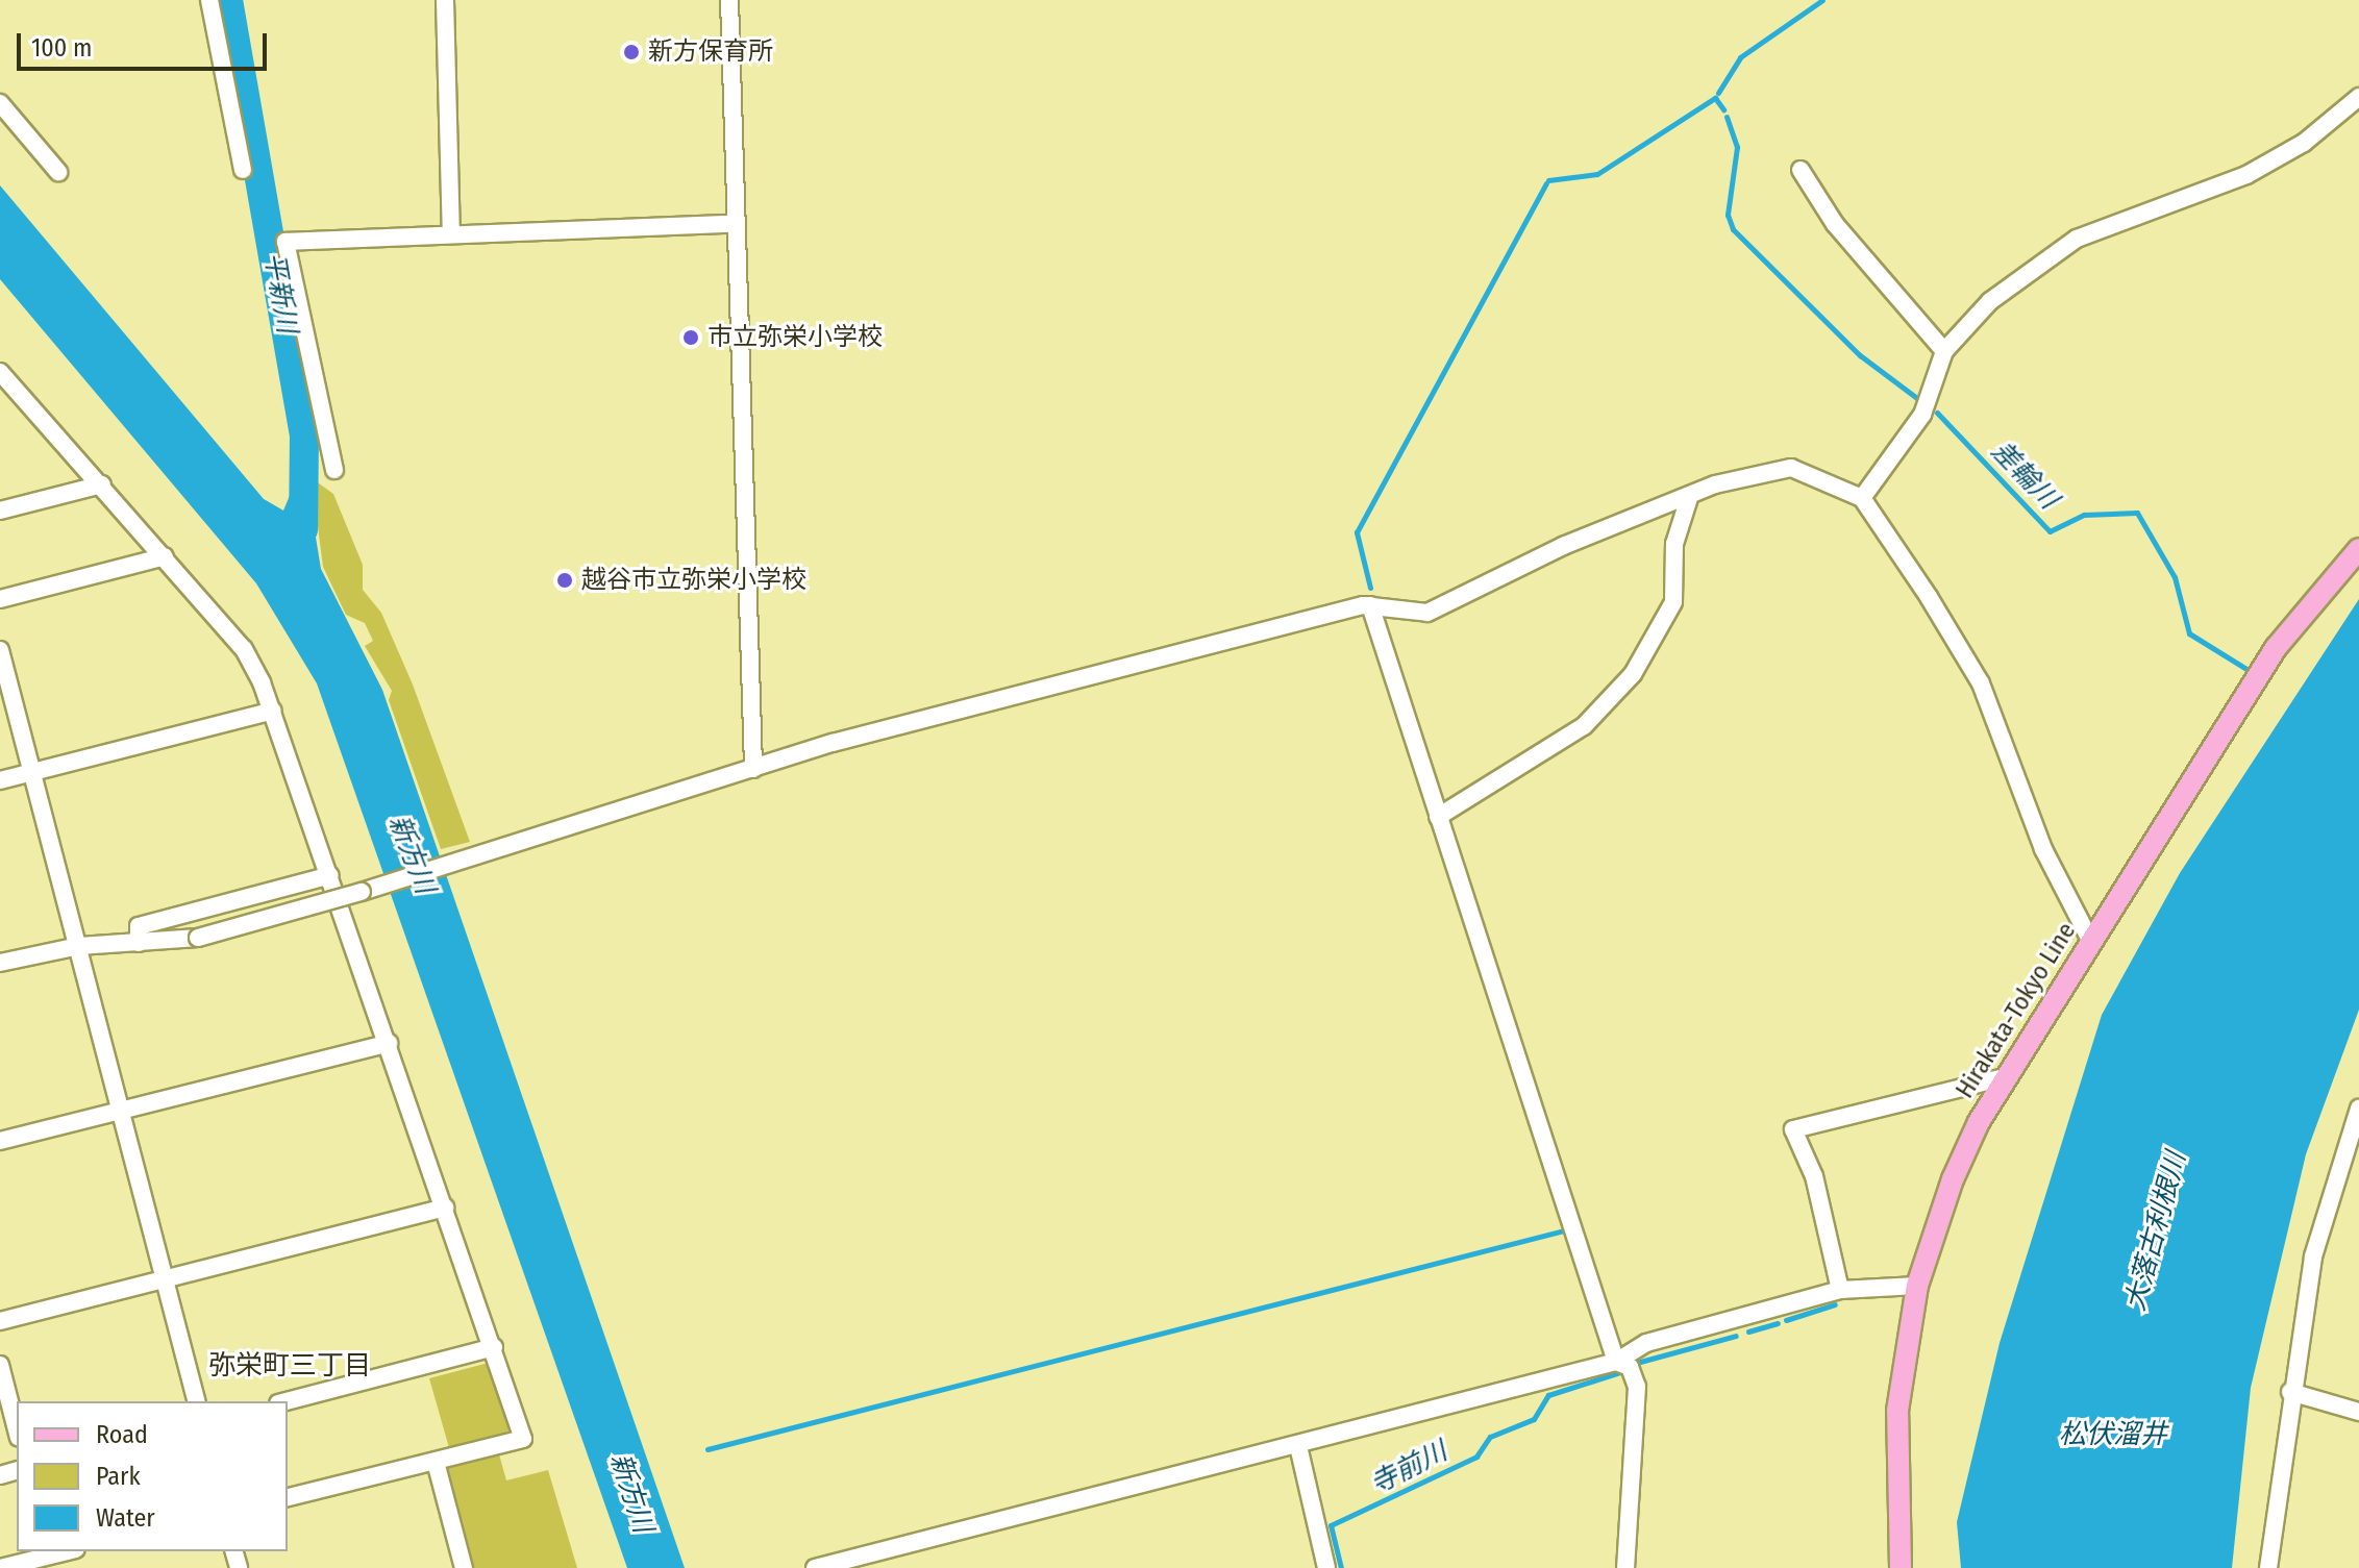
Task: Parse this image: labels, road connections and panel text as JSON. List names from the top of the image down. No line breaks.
{"streets":{"main road":["Hirakata-Tokyo Line"]},"districts":["弥栄町三丁目"],"water":["平新川","差輪川","新方川","大落古利根川","松伏溜井","寺前川"],"places":["新方保育所","市立弥栄小学校","越谷市立弥栄小学校"],"legend":["Road","Park","Water"],"scale_bar":"100 m"}
